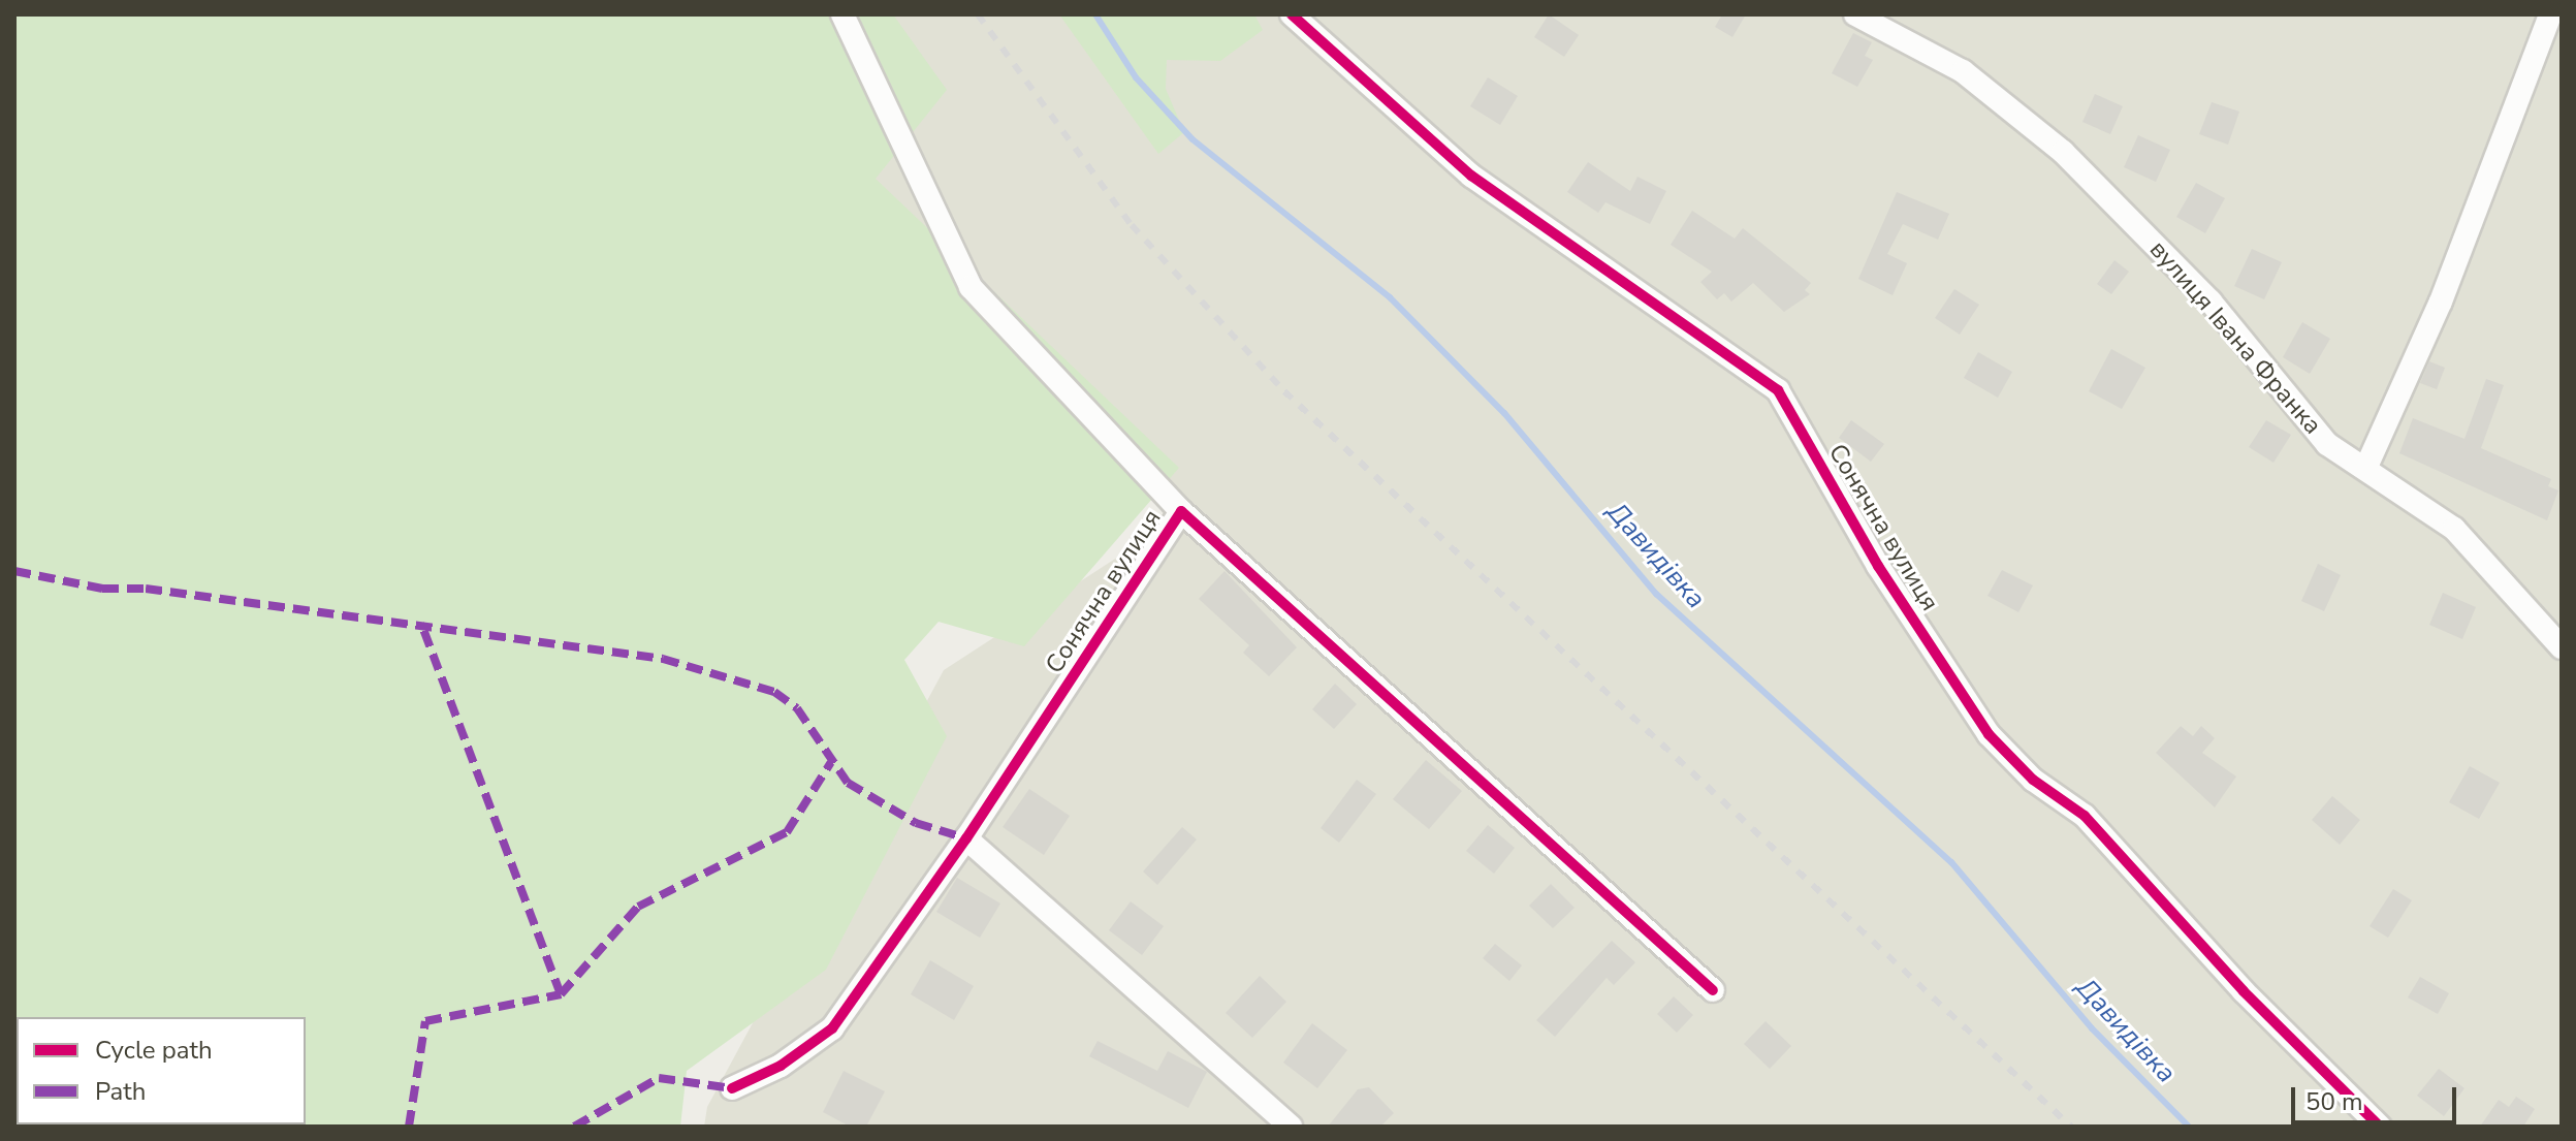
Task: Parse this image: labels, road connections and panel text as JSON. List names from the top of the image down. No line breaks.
{"streets":{"street":["вулиця Івана Франка","Сонячна вулиця"]},"water":["Давидівка"],"legend":["Cycle path","Path"],"scale_bar":"50 m"}
